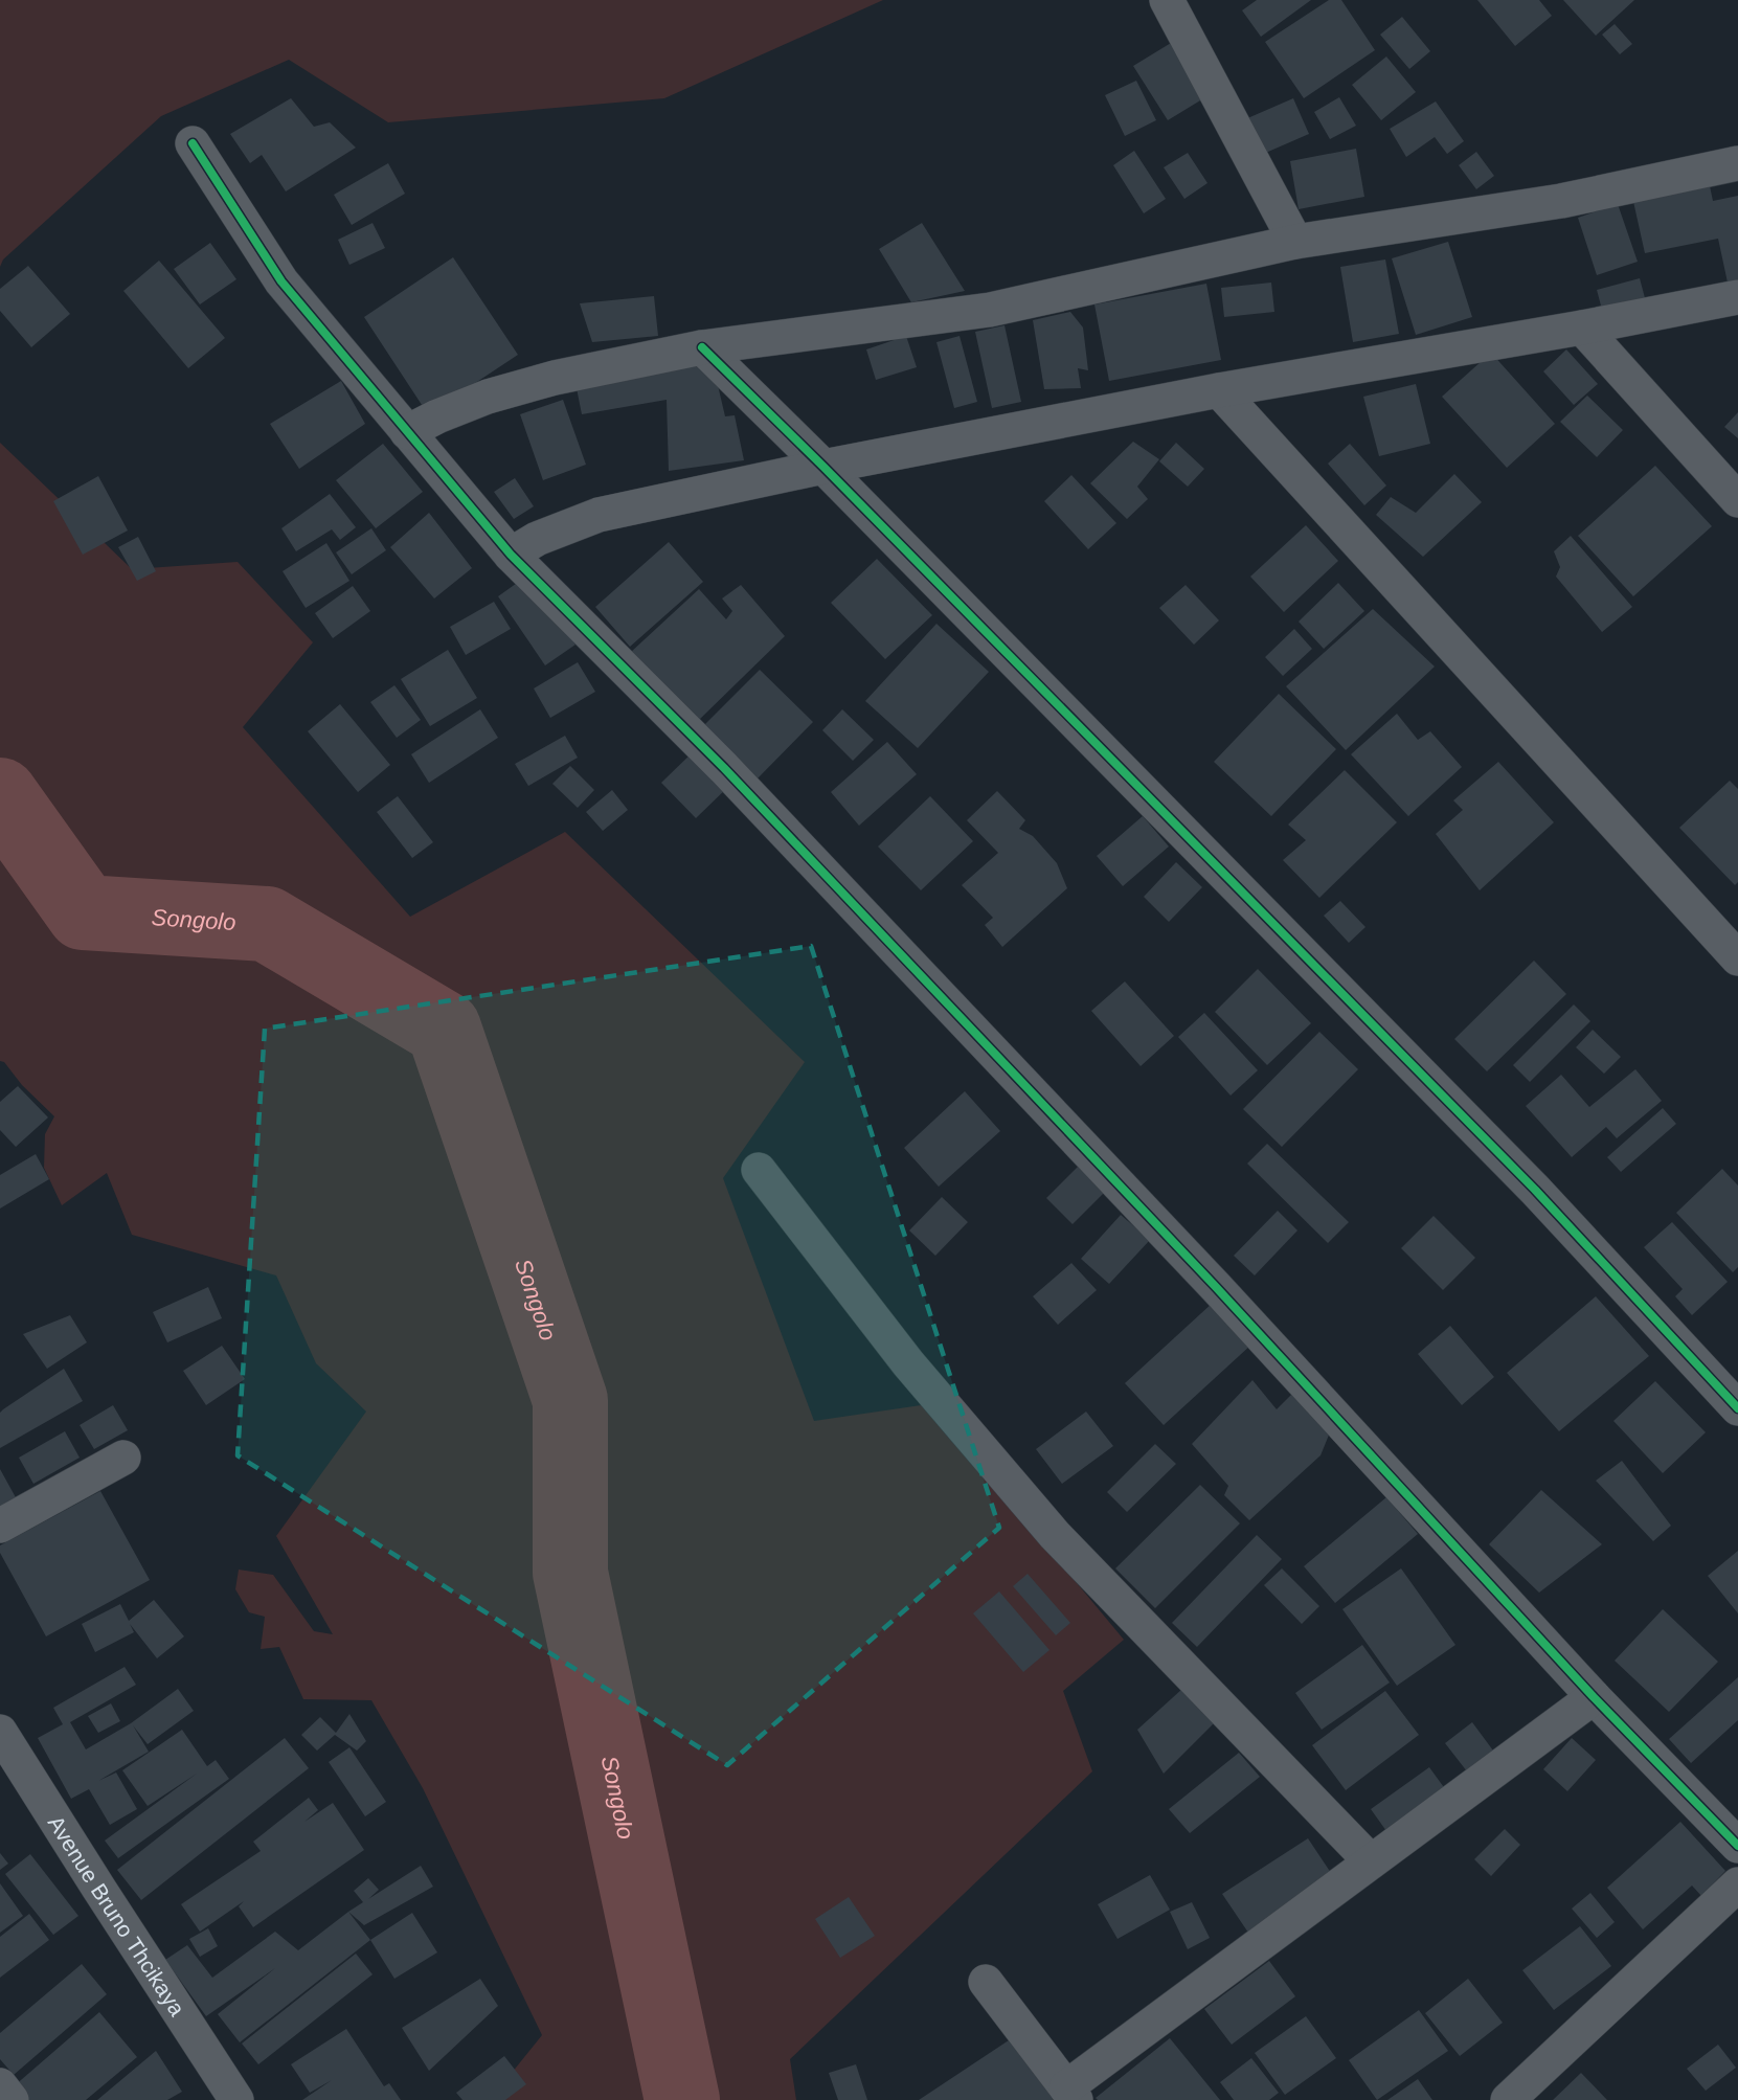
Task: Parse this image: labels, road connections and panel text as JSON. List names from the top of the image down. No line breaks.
{"streets":{"street":["Avenue Bruno Thcikaya"]},"water":["Songolo"]}
